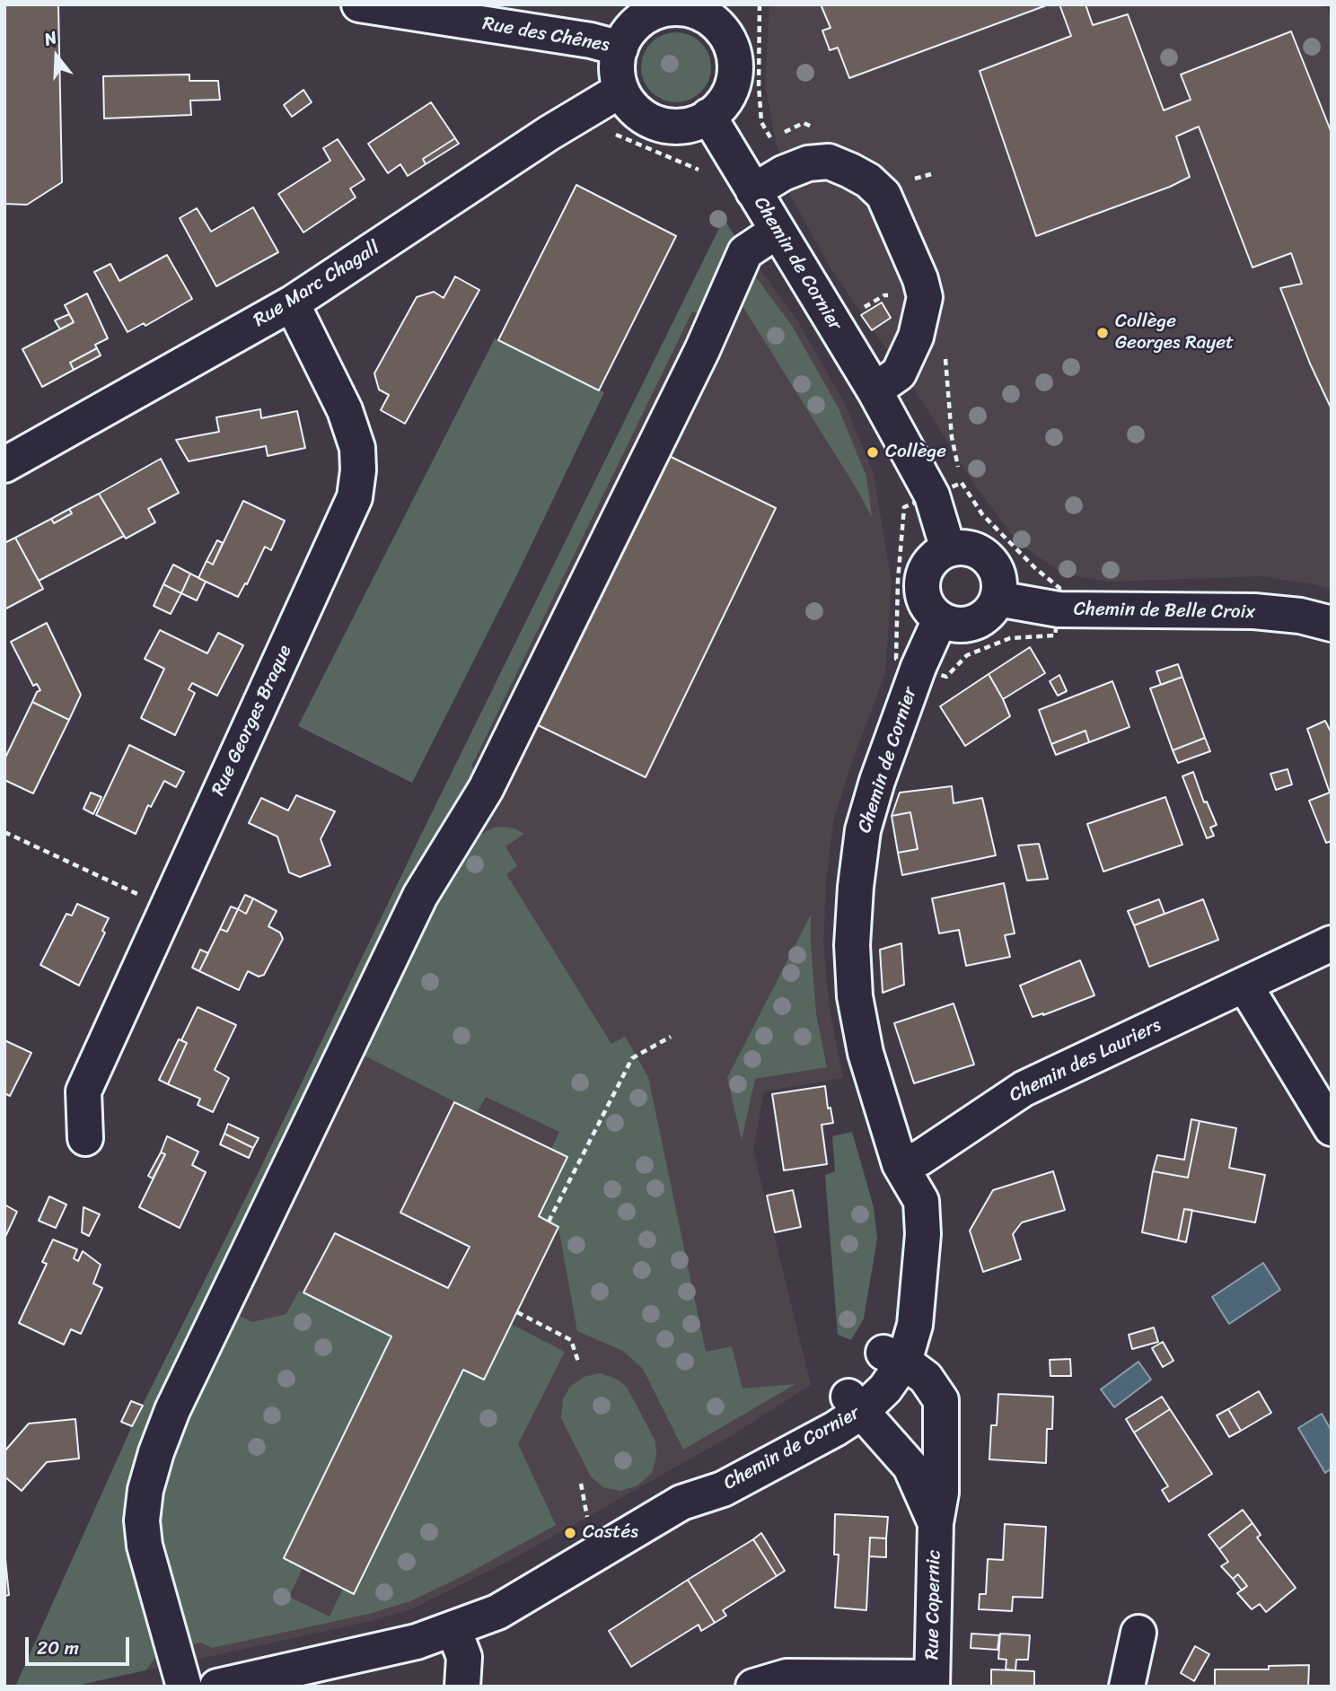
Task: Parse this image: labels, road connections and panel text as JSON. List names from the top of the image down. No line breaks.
{"streets":{"street":["Rue des Chênes","Chemin de Cornier","Rue Marc Chagall","Chemin de Belle Croix","Rue Georges Braque","Chemin des Lauriers","Rue Copernic"]},"crossings":[["Rue des Chênes","Chemin de Cornier"],["Rue des Chênes","Rue Marc Chagall"],["Chemin de Cornier","Rue Marc Chagall"],["Chemin de Cornier","Chemin de Belle Croix"],["Chemin de Cornier","Chemin des Lauriers"],["Chemin de Cornier","Rue Copernic"],["Rue Marc Chagall","Rue Georges Braque"]],"places":["Collège Georges Rayet","Collège","Castés"],"scale_bar":"20 m","north":"top"}
